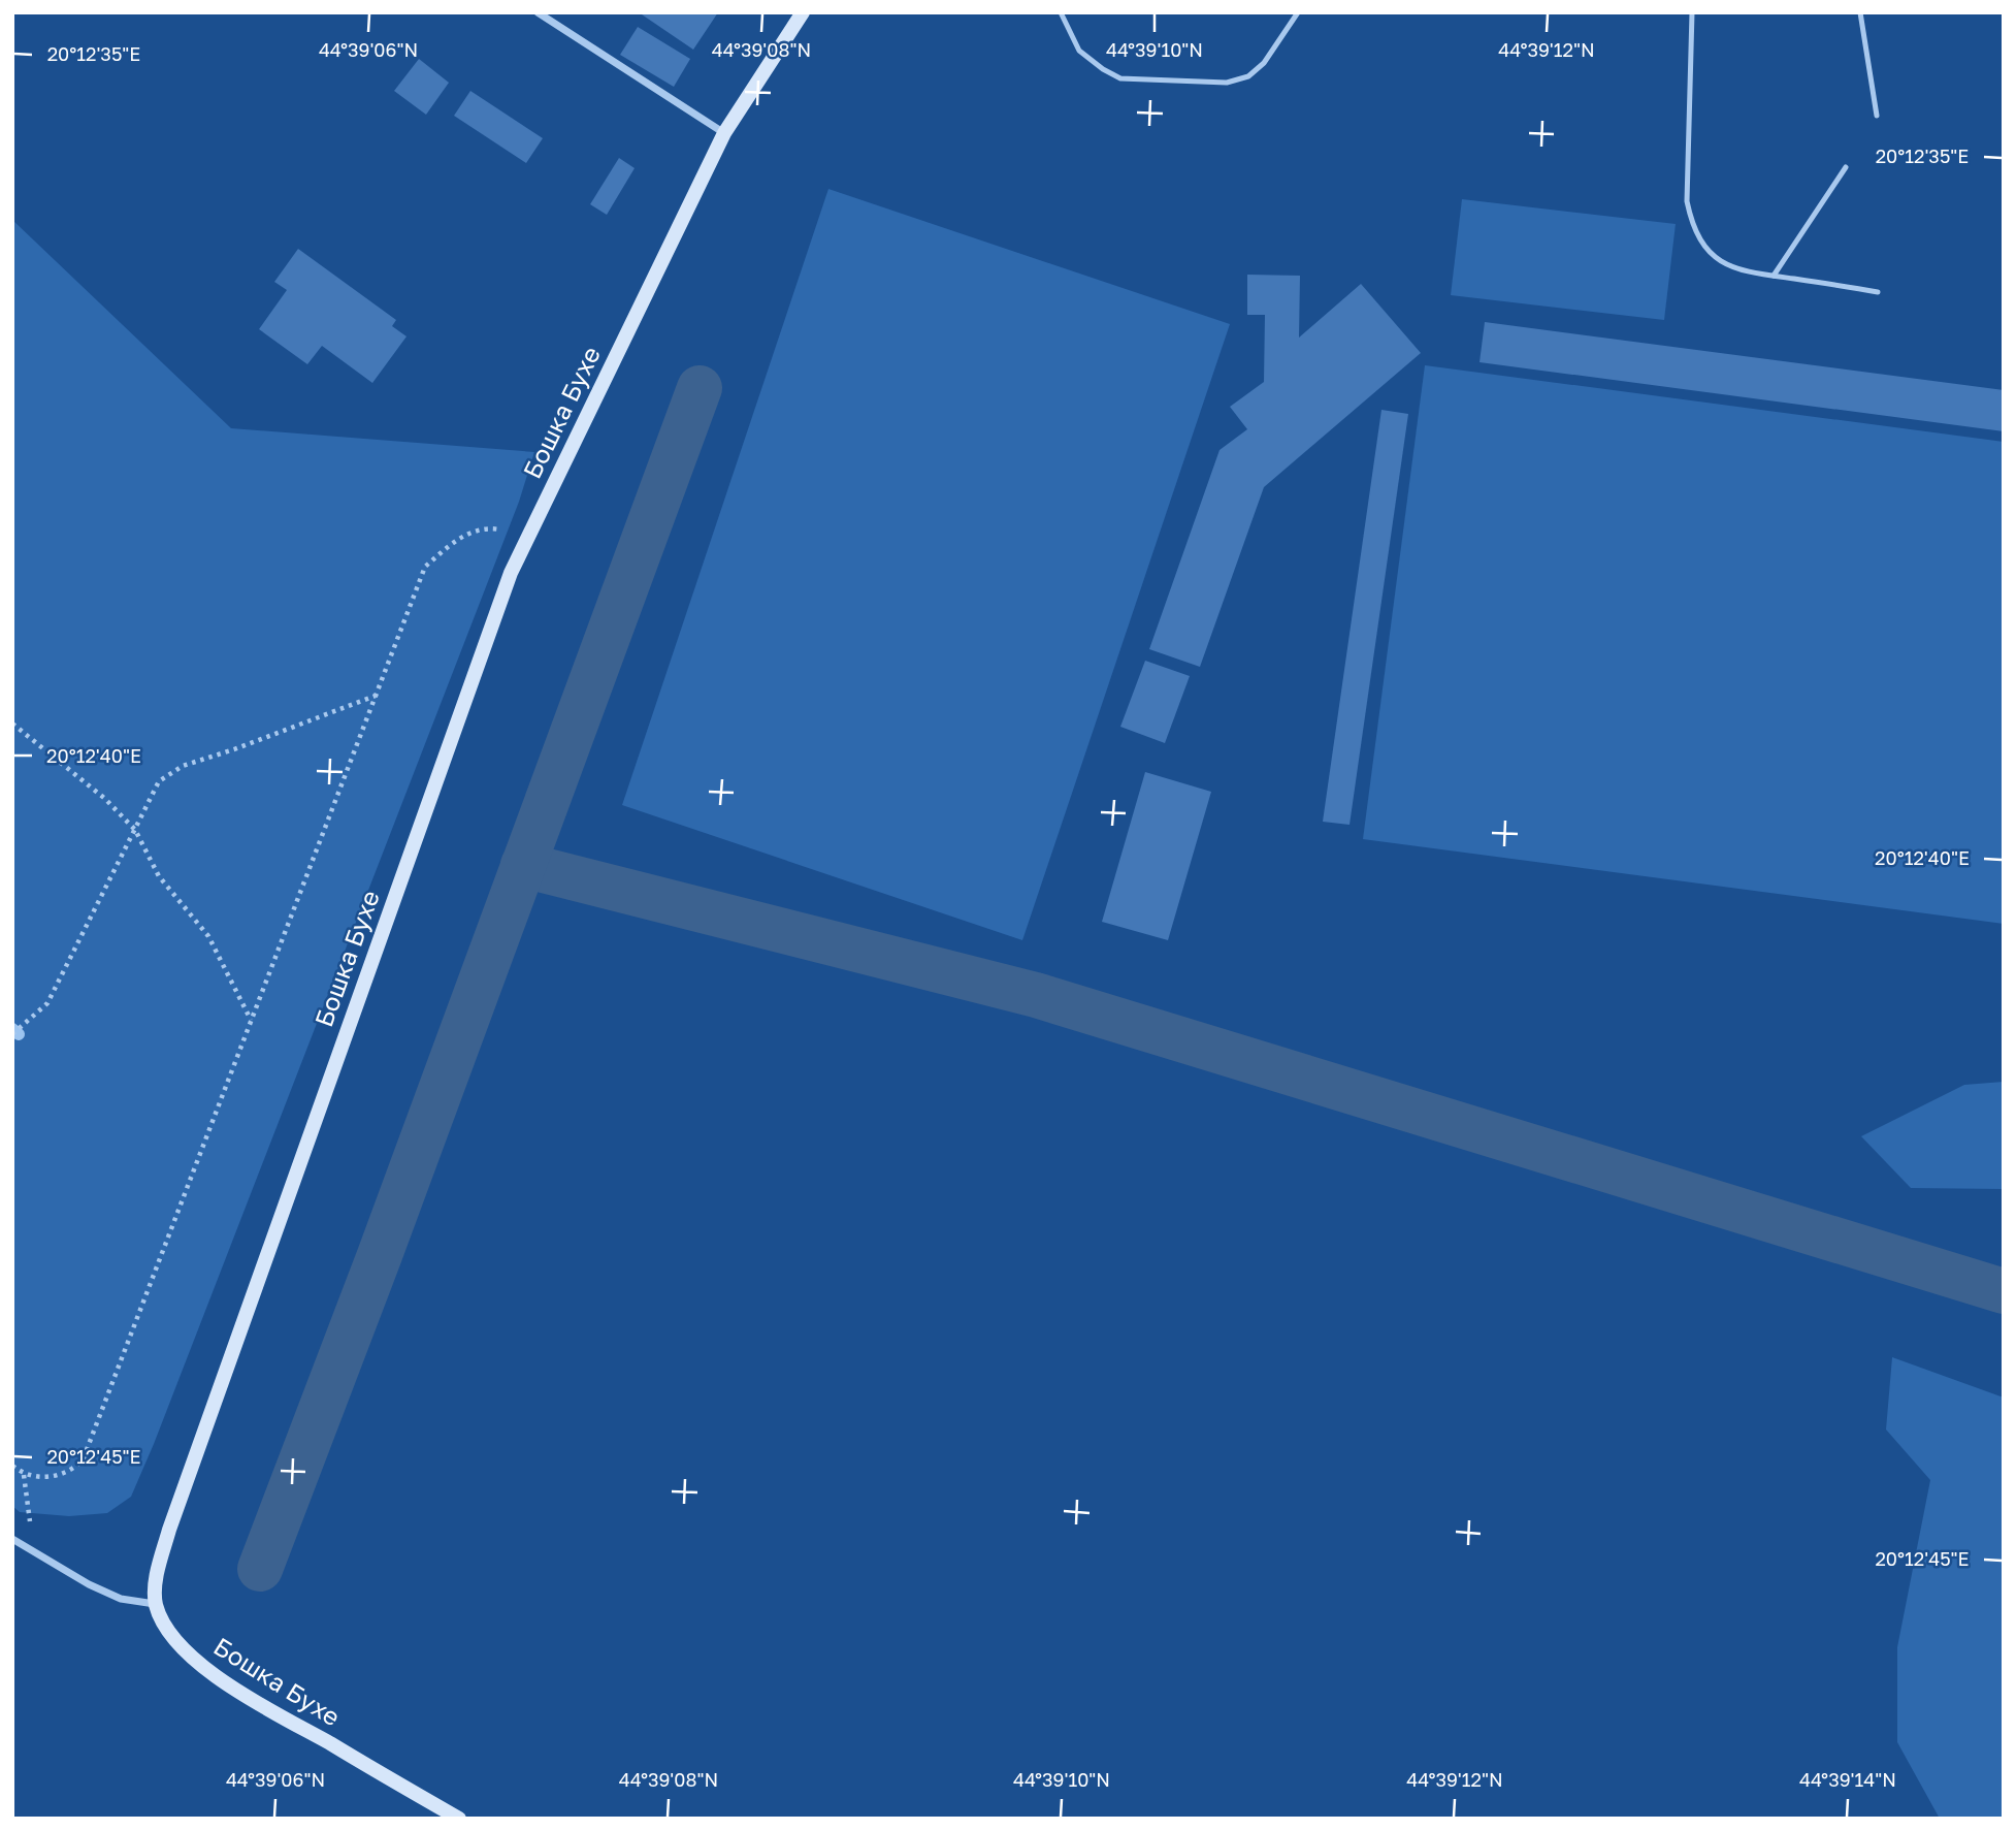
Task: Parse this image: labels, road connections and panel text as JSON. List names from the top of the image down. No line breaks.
{"streets":{"main road":["Бошка Бухе"]},"coordinates":["44°39'06\"N","44°39'08\"N","44°39'10\"N","44°39'12\"N","20°12'35\"E","20°12'40\"E","20°12'45\"E","44°39'14\"N"]}
